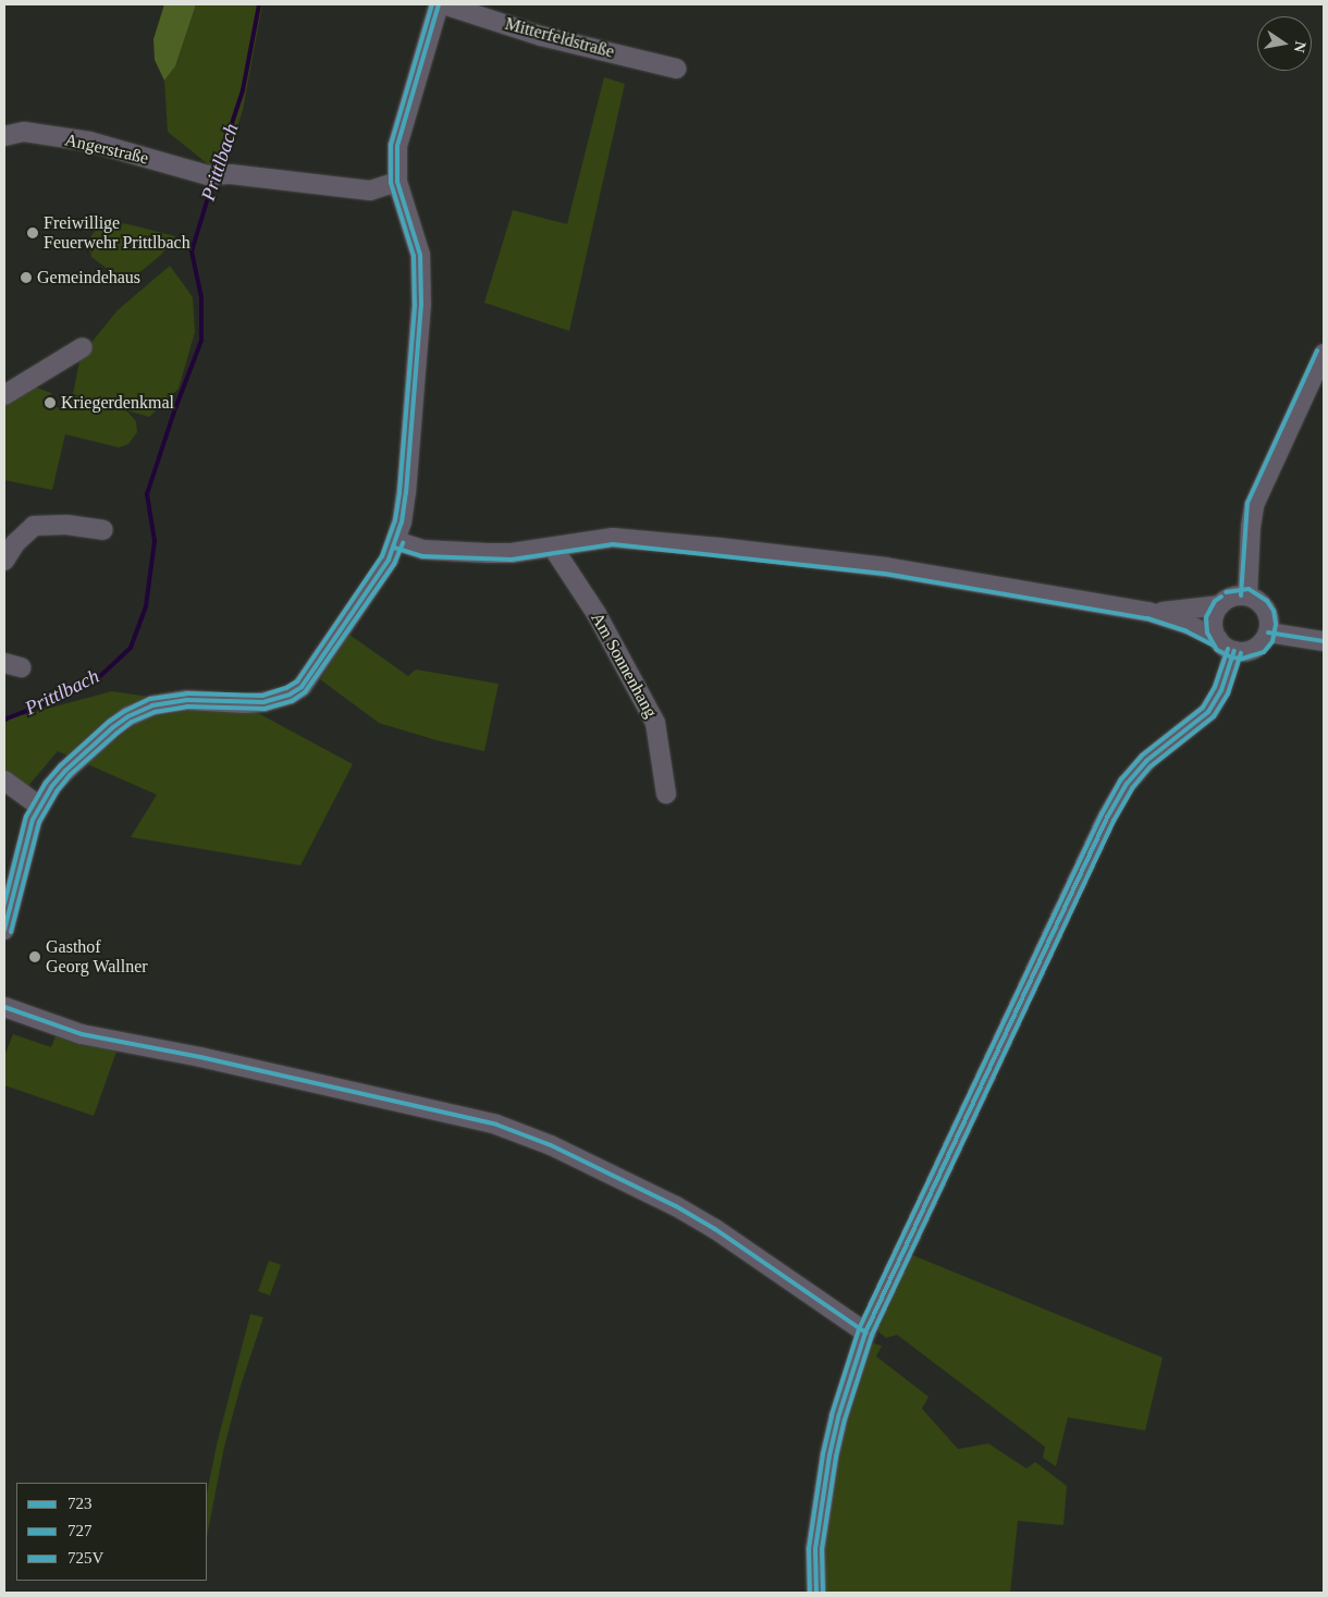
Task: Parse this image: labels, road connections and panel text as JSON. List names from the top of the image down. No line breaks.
{"streets":{"street":["Mitterfeldstraße","Angerstraße","Am Sonnenhang"]},"water":["Prittlbach"],"places":["Freiwillige Feuerwehr Prittlbach","Gemeindehaus","Kriegerdenkmal","Gasthof Georg Wallner"],"lines":["transit line 723","transit line 725V","transit line 727"],"legend":["723","727","725V"],"north":"right"}
